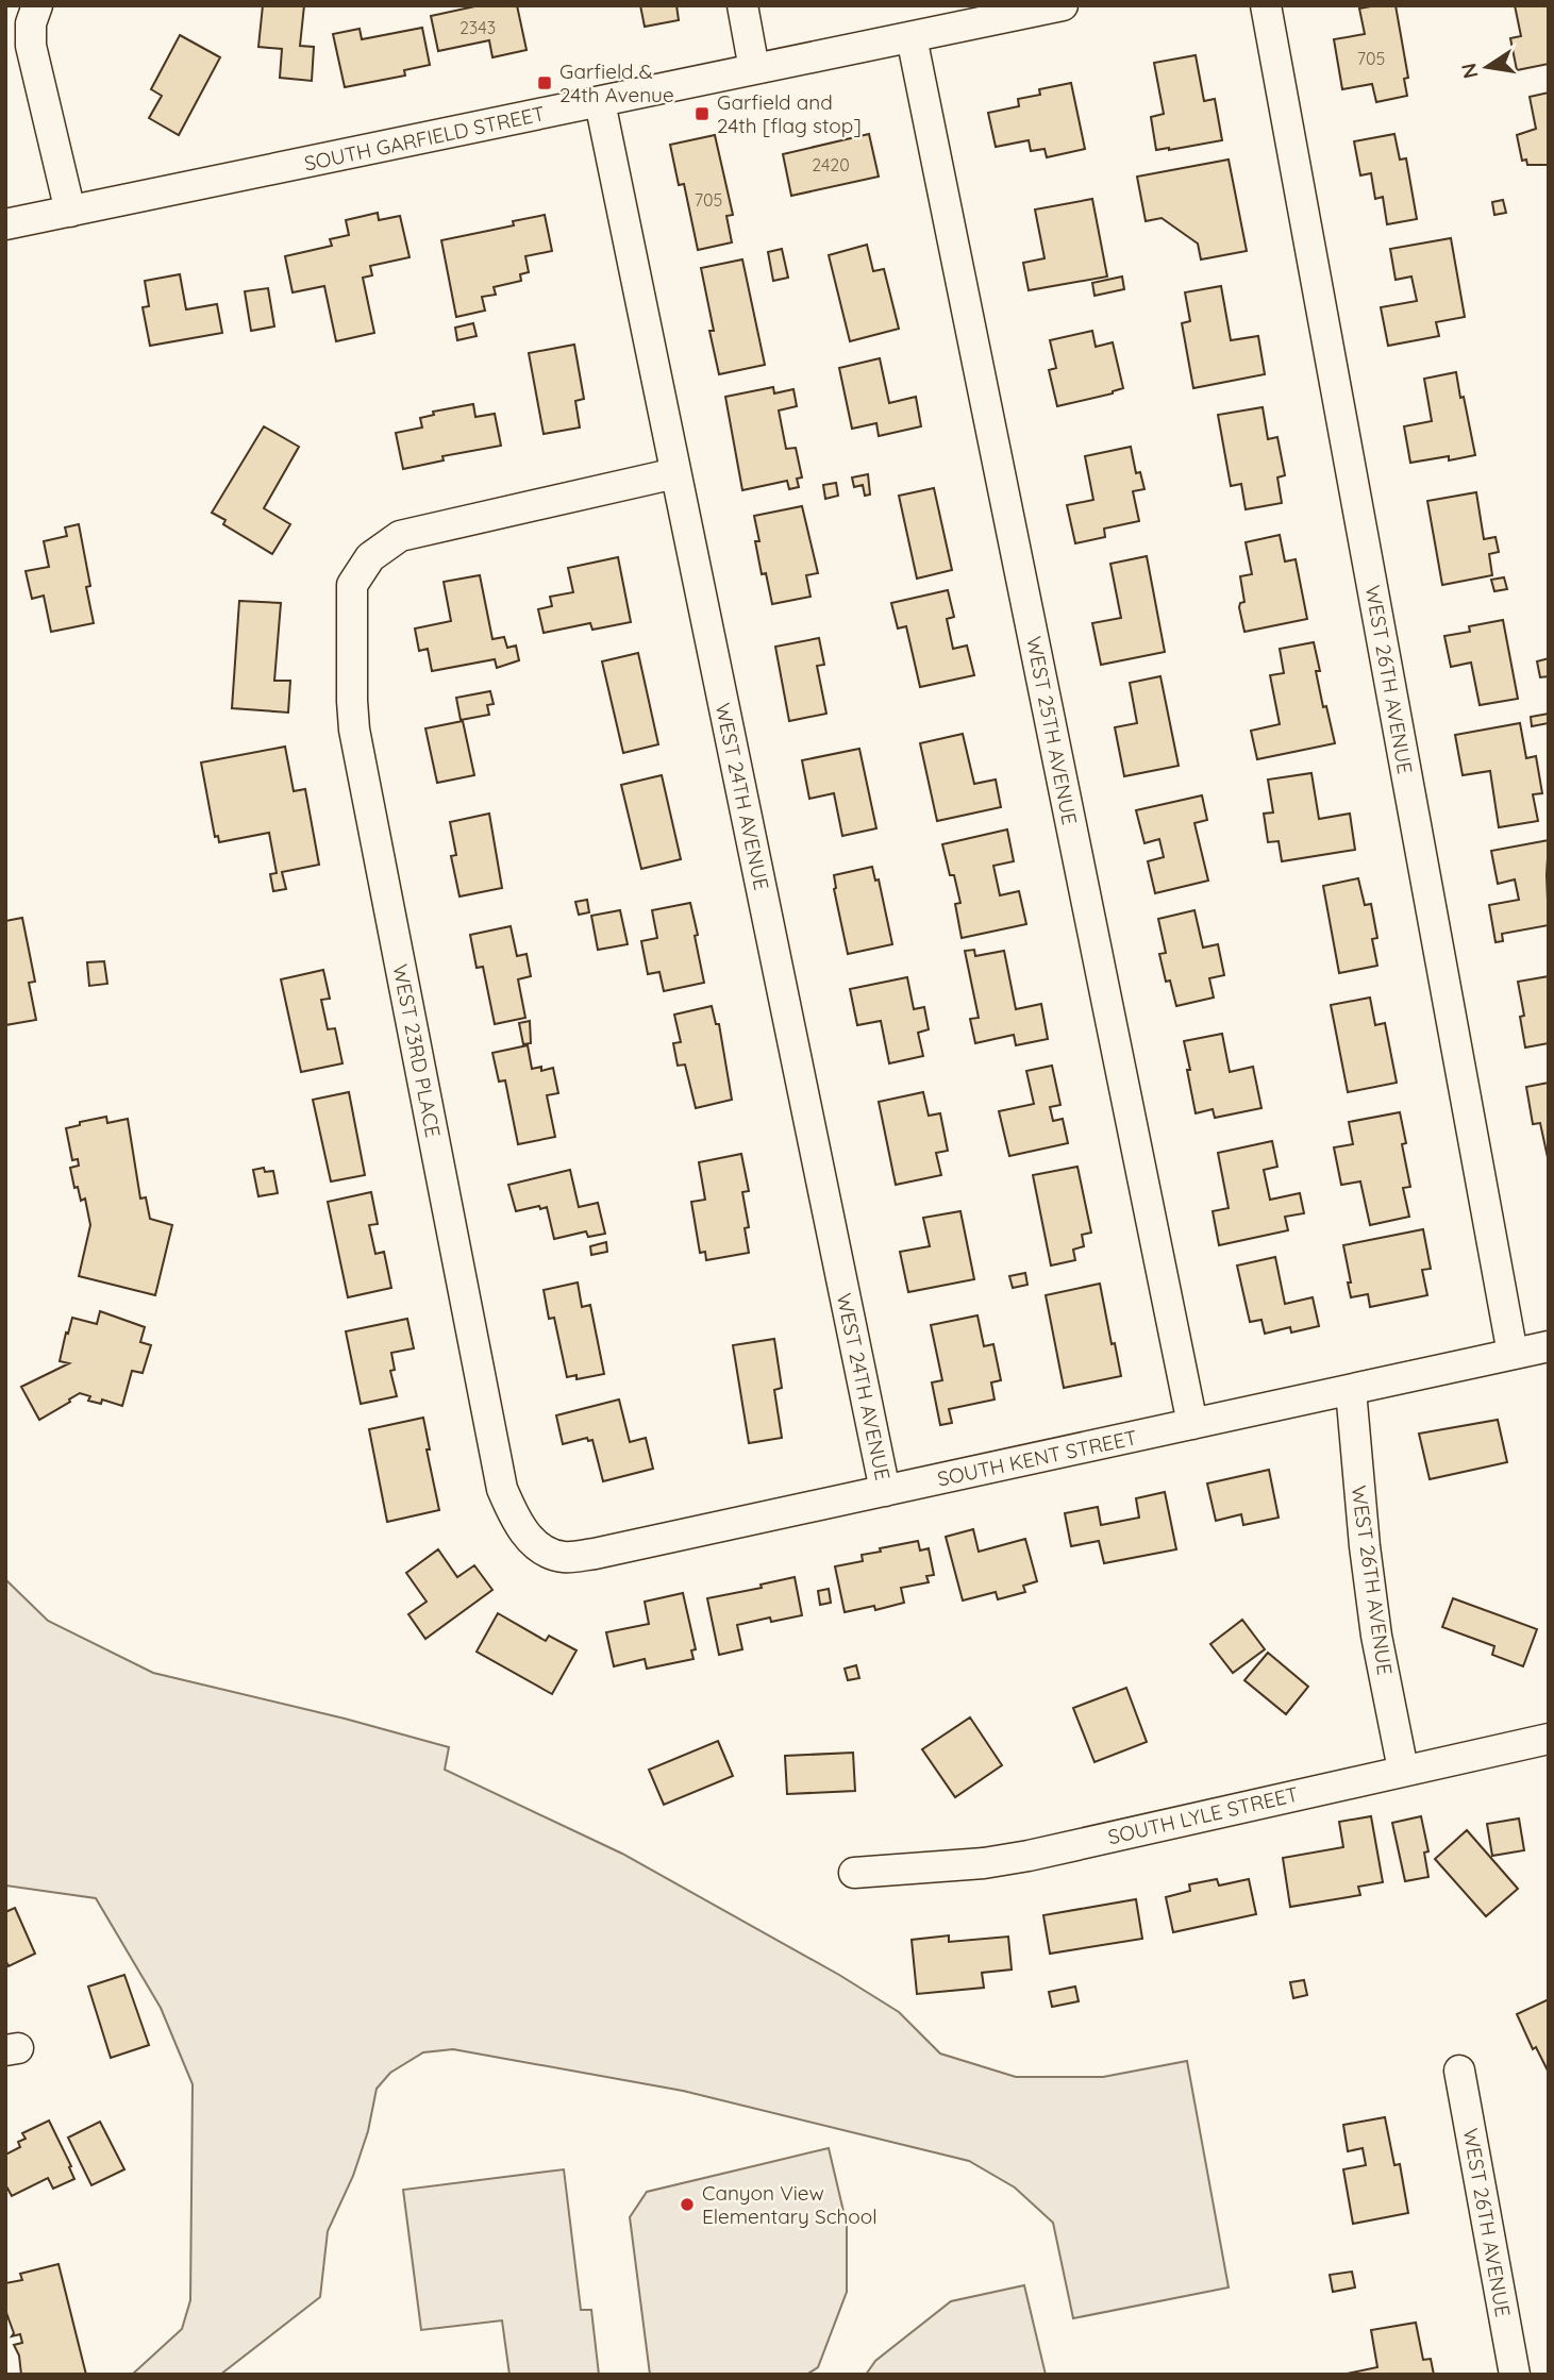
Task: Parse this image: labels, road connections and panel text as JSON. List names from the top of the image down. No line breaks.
{"streets":{"street":["SOUTH GARFIELD STREET","WEST 26TH AVENUE","WEST 25TH AVENUE","WEST 24TH AVENUE","WEST 23RD PLACE","SOUTH KENT STREET","SOUTH LYLE STREET"]},"crossings":[["SOUTH GARFIELD STREET","WEST 25TH AVENUE"],["SOUTH GARFIELD STREET","WEST 24TH AVENUE"],["WEST 26TH AVENUE","SOUTH KENT STREET"],["WEST 26TH AVENUE","SOUTH LYLE STREET"],["WEST 25TH AVENUE","SOUTH KENT STREET"],["WEST 24TH AVENUE","WEST 23RD PLACE"],["WEST 24TH AVENUE","SOUTH KENT STREET"],["WEST 23RD PLACE","SOUTH KENT STREET"]],"places":{"transit":["Garfield & 24th Avenue","Garfield and 24th [flag stop]"],"other":["Canyon View Elementary School"]},"house_numbers":["2343","705","2420","705"],"north":"left"}
